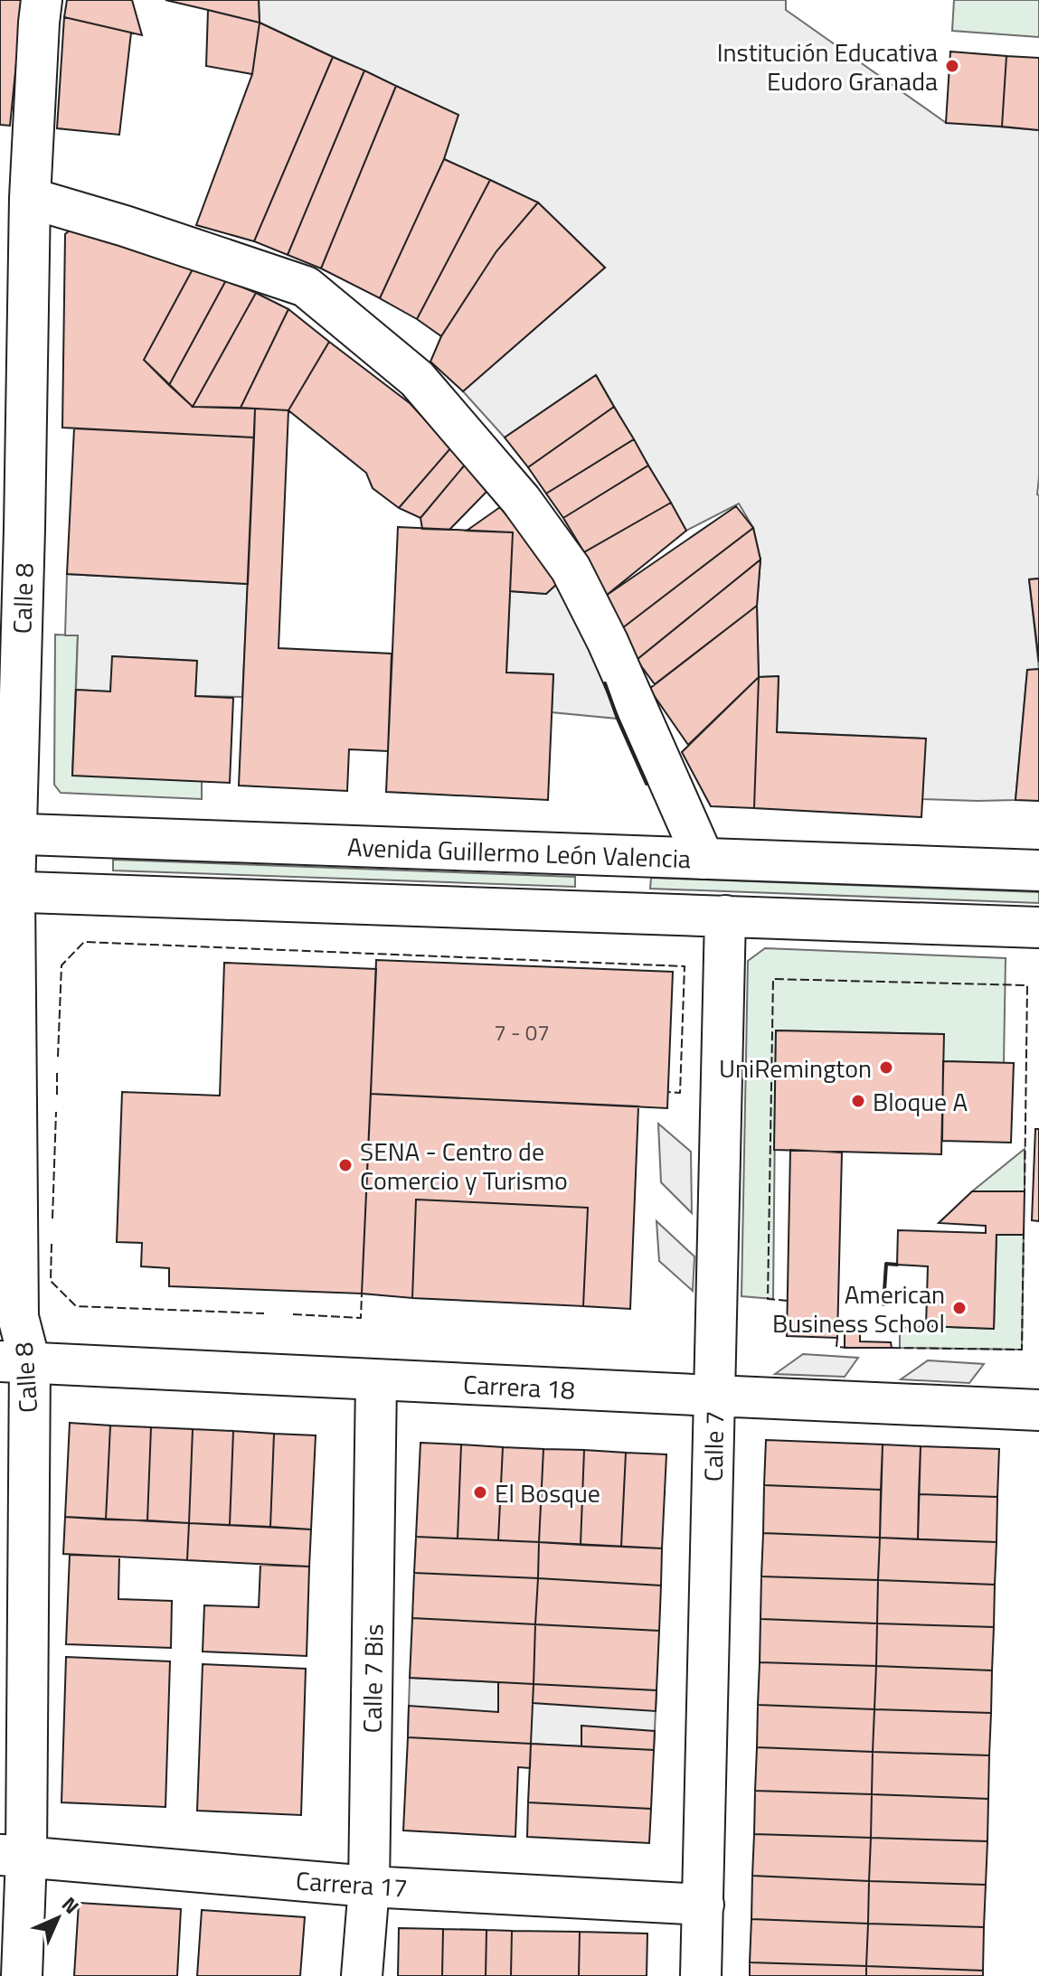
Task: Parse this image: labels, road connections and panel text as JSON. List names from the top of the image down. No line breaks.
{"streets":{"street":["Calle 8","Avenida Guillermo León Valencia","Carrera 18","Calle 7","Calle 7 Bis","Carrera 17"]},"crossings":[["Calle 8","Avenida Guillermo León Valencia"],["Calle 8","Carrera 18"],["Calle 8","Carrera 17"],["Carrera 18","Calle 7"],["Carrera 18","Calle 7 Bis"],["Calle 7","Carrera 17"],["Calle 7 Bis","Carrera 17"]],"places":["Institución Educativa Eudoro Granada","UniRemington","Bloque A","SENA - Centro de Comercio y Turismo","American Business School","El Bosque"],"house_numbers":["7 - 07"],"north":"top right"}
